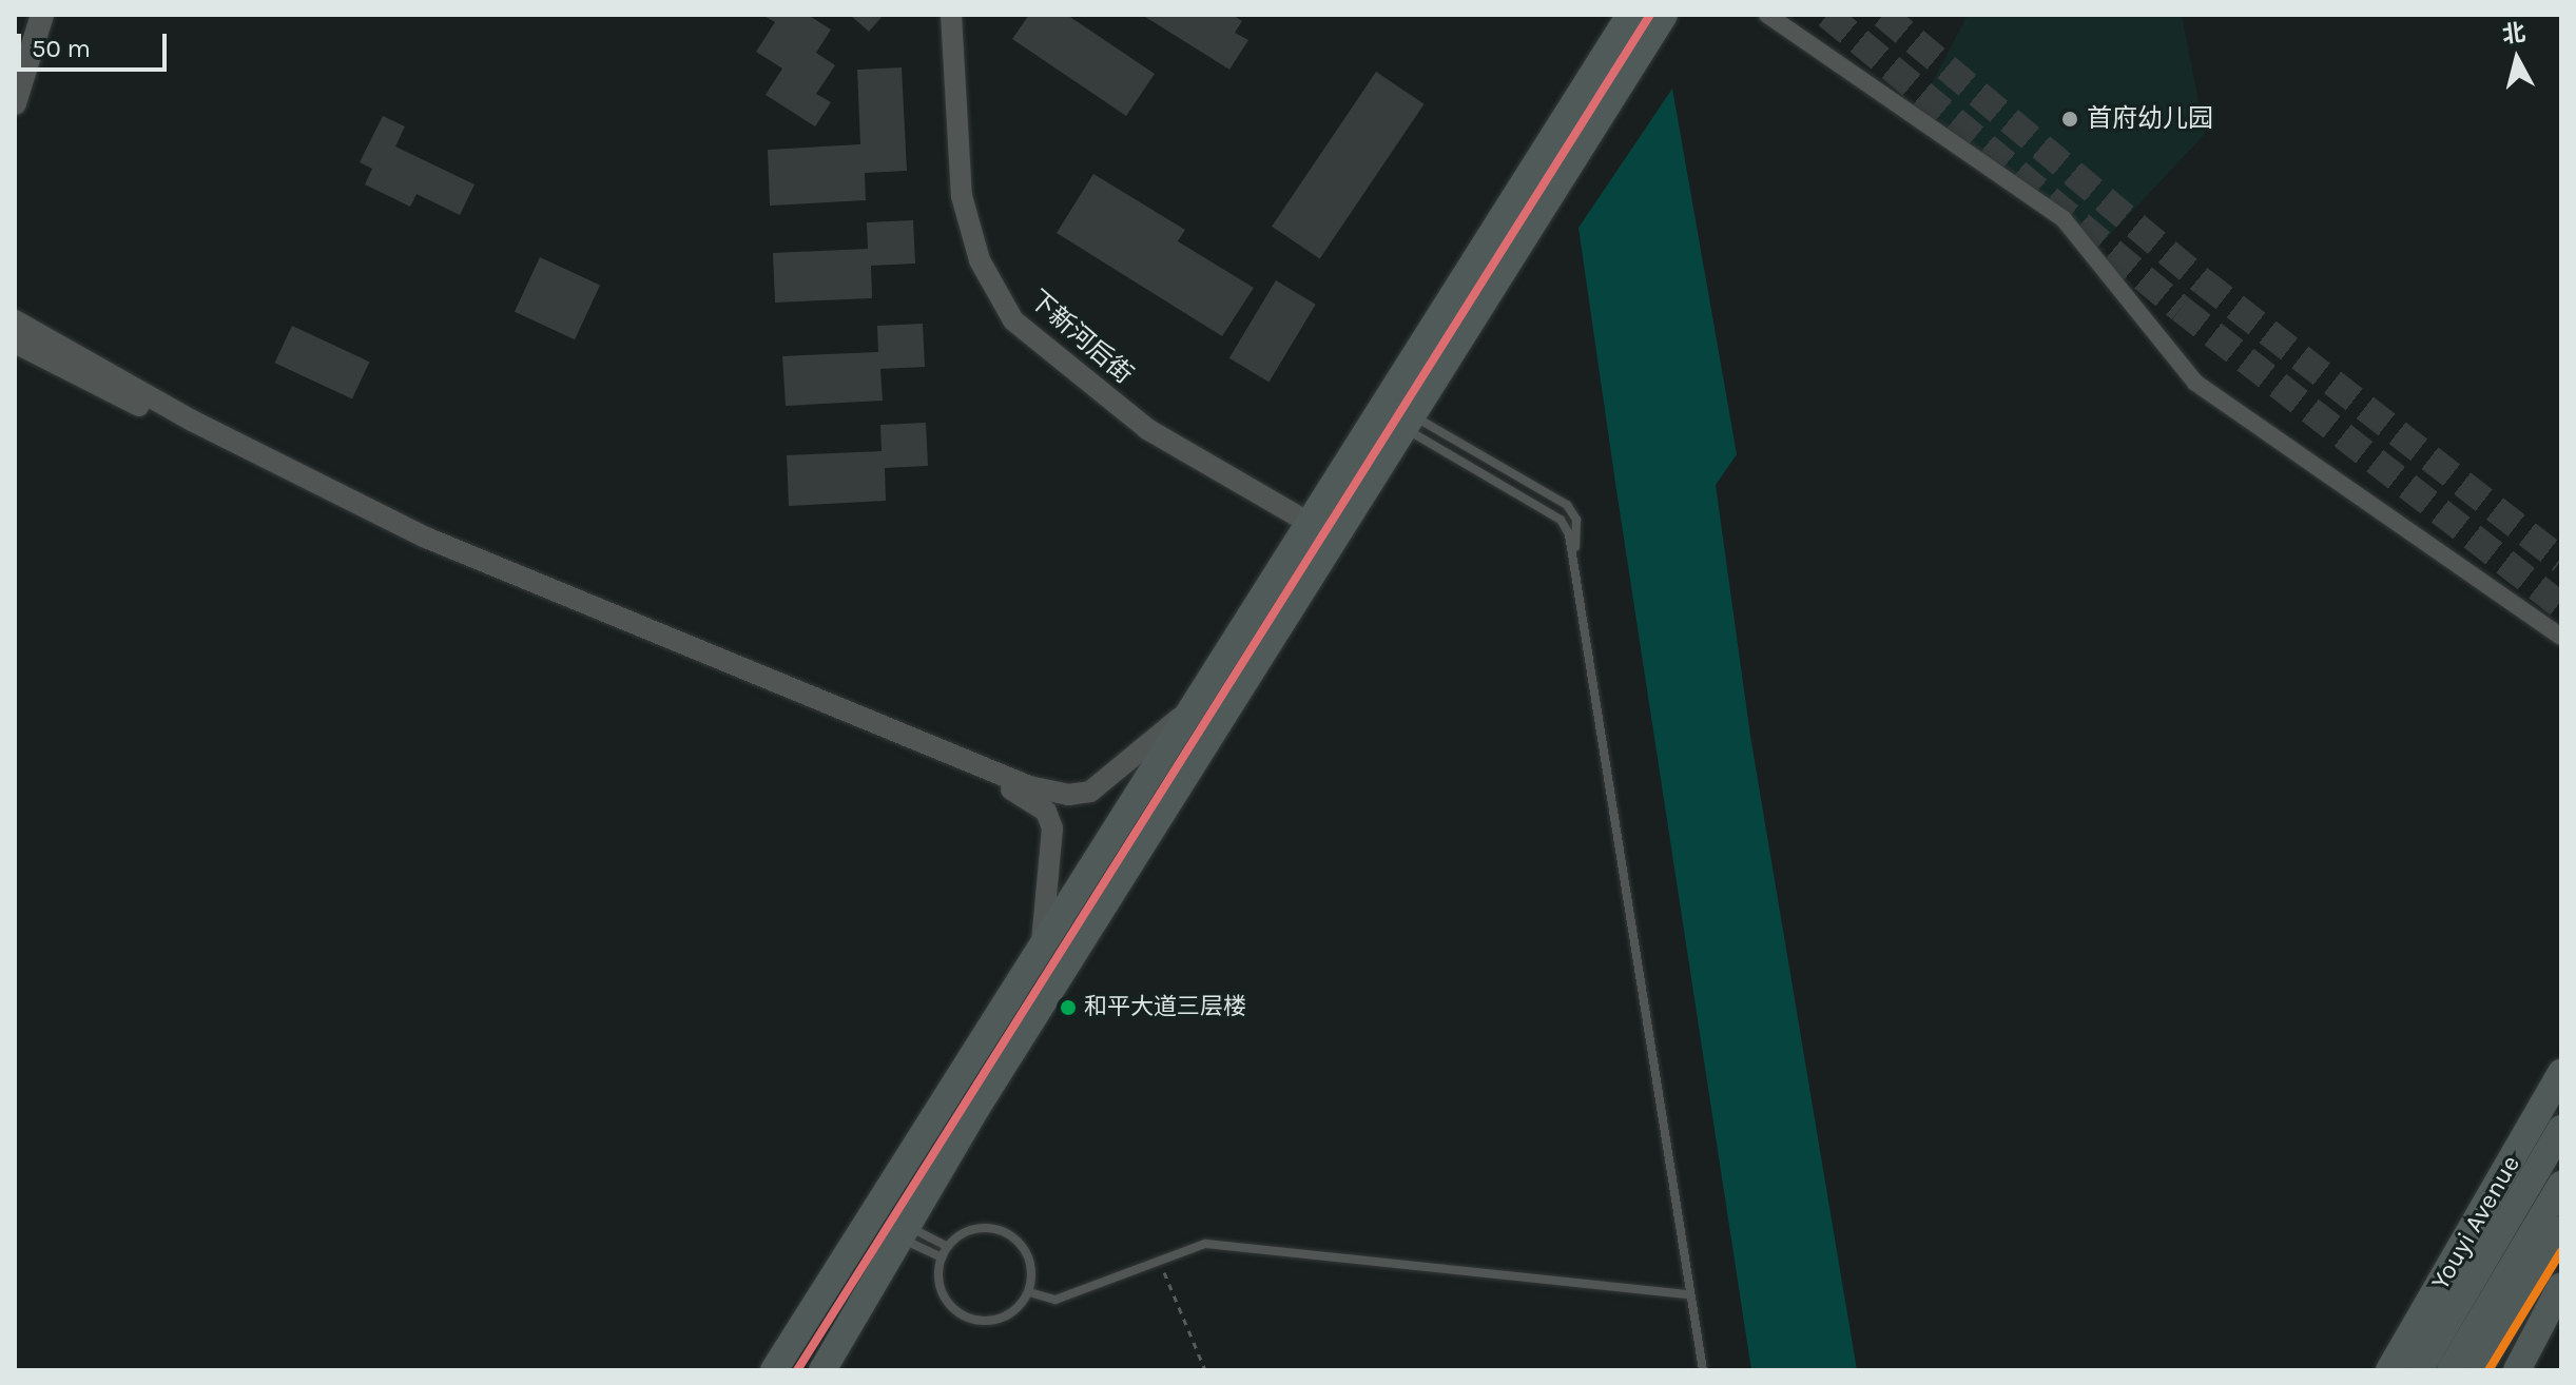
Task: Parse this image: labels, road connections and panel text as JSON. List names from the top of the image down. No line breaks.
{"streets":{"main road":["Youyi Avenue"],"street":["下新河后街"]},"places":["首府幼儿园","和平大道三层楼"],"scale_bar":"50 m","north":"top"}
